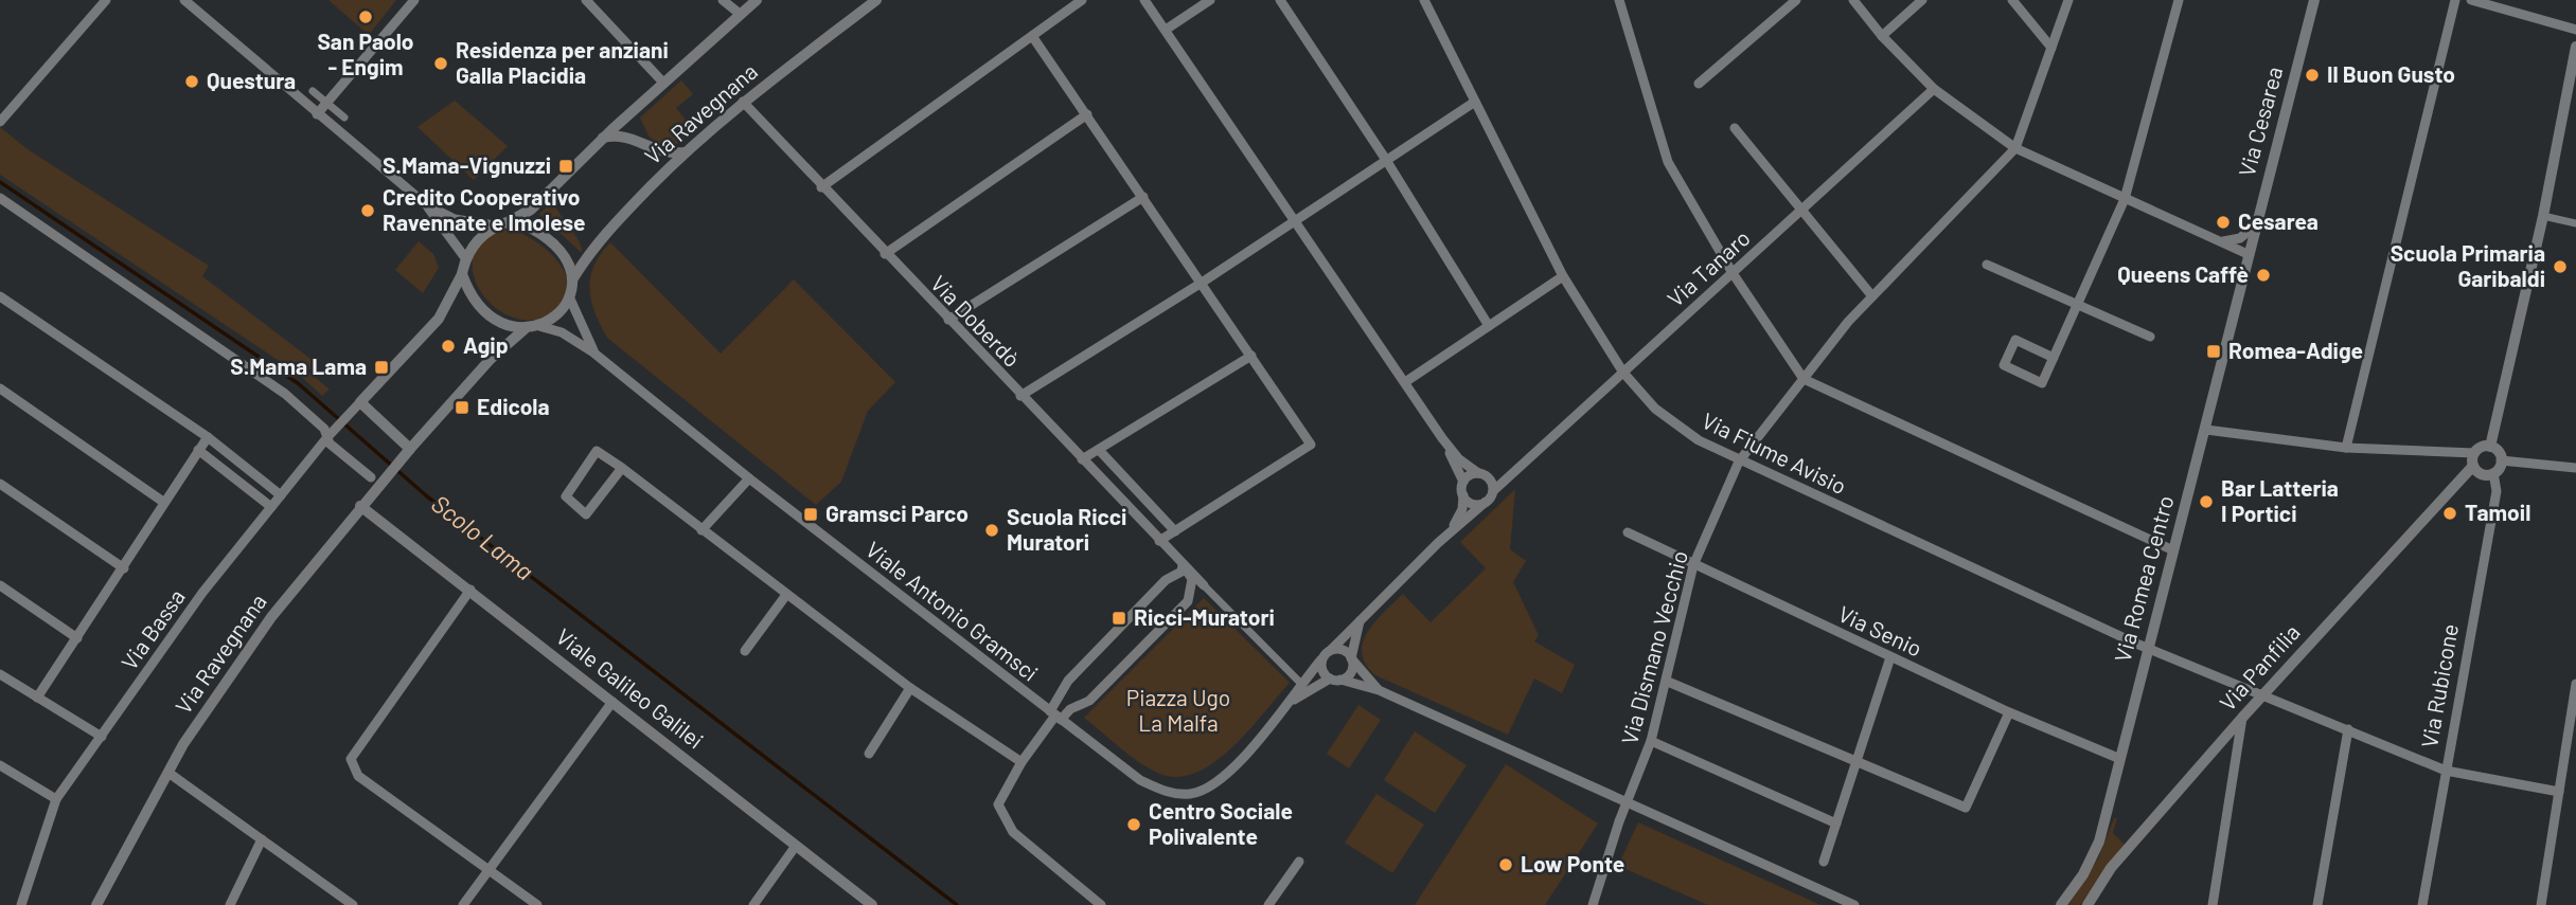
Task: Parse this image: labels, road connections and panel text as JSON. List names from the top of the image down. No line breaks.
{"streets":{"street":["Via Ravegnana","Via Cesarea","Via Tanaro","Via Doberdò","Via Fiume Avisio","Via Romea Centro","Viale Antonio Gramsci","Via Bassa","Via Senio","Via Dismano Vecchio","Via Panfilia","Via Rubicone","Viale Galileo Galilei"]},"crossings":[["Via Ravegnana","Via Doberdò"],["Via Ravegnana","Viale Antonio Gramsci"],["Via Ravegnana","Viale Galileo Galilei"],["Via Cesarea","Via Romea Centro"],["Via Tanaro","Via Fiume Avisio"],["Via Fiume Avisio","Via Romea Centro"],["Via Fiume Avisio","Via Dismano Vecchio"],["Via Fiume Avisio","Via Panfilia"],["Via Fiume Avisio","Via Rubicone"],["Via Romea Centro","Via Senio"],["Via Senio","Via Dismano Vecchio"],["Via Panfilia","Via Rubicone"]],"water":["Scolo Lama"],"parks":["Piazza Ugo La Malfa"],"places":{"other":["San Paolo - Engim","Residenza per anziani Galla Placidia","Il Buon Gusto","Questura","Credito Cooperativo Ravennate e Imolese","Cesarea","Scuola Primaria Garibaldi","Queens Caffè","Agip","Bar Latteria I Portici","Tamoil","Scuola Ricci Muratori","Centro Sociale Polivalente","Low Ponte"],"transit":["S.Mama-Vignuzzi","Romea-Adige","S.Mama Lama","Edicola","Gramsci Parco","Ricci-Muratori"]}}
